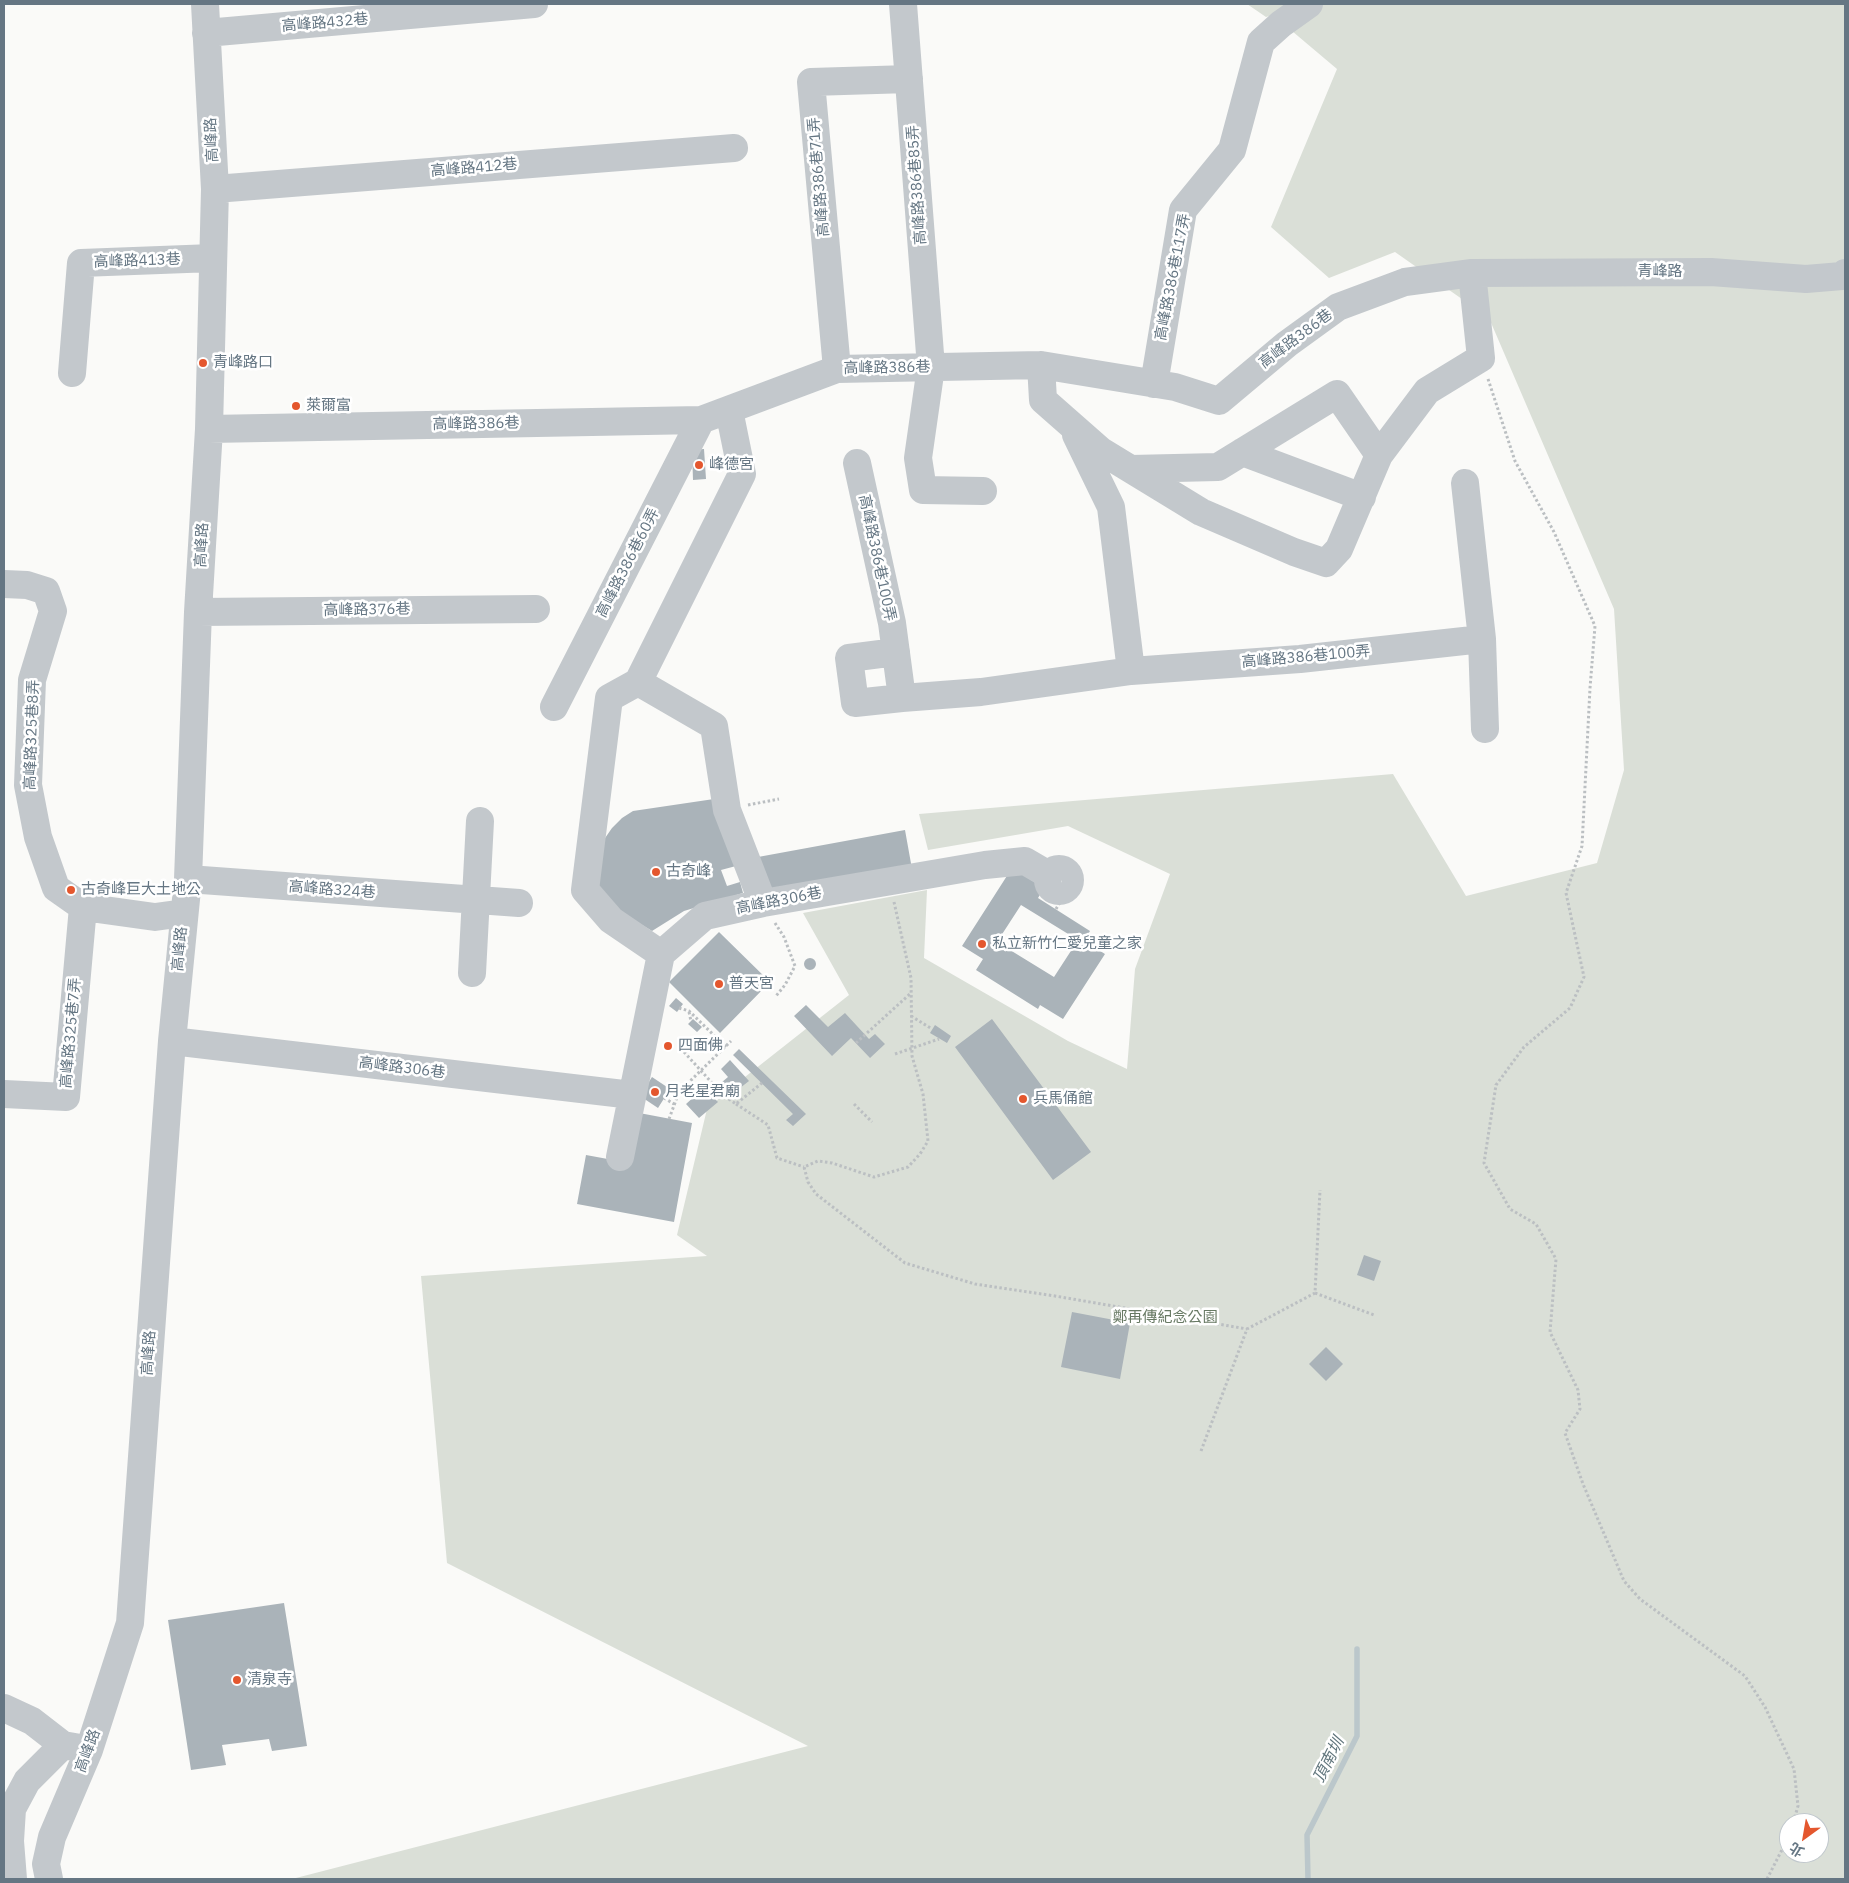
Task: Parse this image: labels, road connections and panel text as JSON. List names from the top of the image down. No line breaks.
{"streets":{"street":["高峰路432巷","高峰路","高峰路412巷","高峰路386巷71弄","高峰路386巷85弄","高峰路413巷","青峰路","高峰路386巷117弄","高峰路386巷","高峰路386巷100弄","高峰路386巷60弄","高峰路376巷","高峰路325巷8弄","高峰路324巷","高峰路306巷","高峰路325巷7弄"]},"crossings":[["高峰路432巷","高峰路"],["高峰路","高峰路412巷"],["高峰路","高峰路413巷"],["高峰路","高峰路386巷"],["高峰路","高峰路376巷"],["高峰路","高峰路324巷"],["高峰路","高峰路306巷"],["高峰路386巷71弄","高峰路386巷85弄"],["高峰路386巷71弄","高峰路386巷"],["高峰路386巷85弄","高峰路386巷"],["青峰路","高峰路386巷"],["高峰路386巷117弄","高峰路386巷"],["高峰路386巷","高峰路386巷60弄"]],"water":["頂南圳"],"parks":["鄭再傳紀念公園"],"places":["青峰路口","萊爾富","峰德宮","古奇峰","古奇峰巨大土地公","私立新竹仁愛兒童之家","普天宮","四面佛","月老星君廟","兵馬俑館","清泉寺"],"north":"bottom left"}
